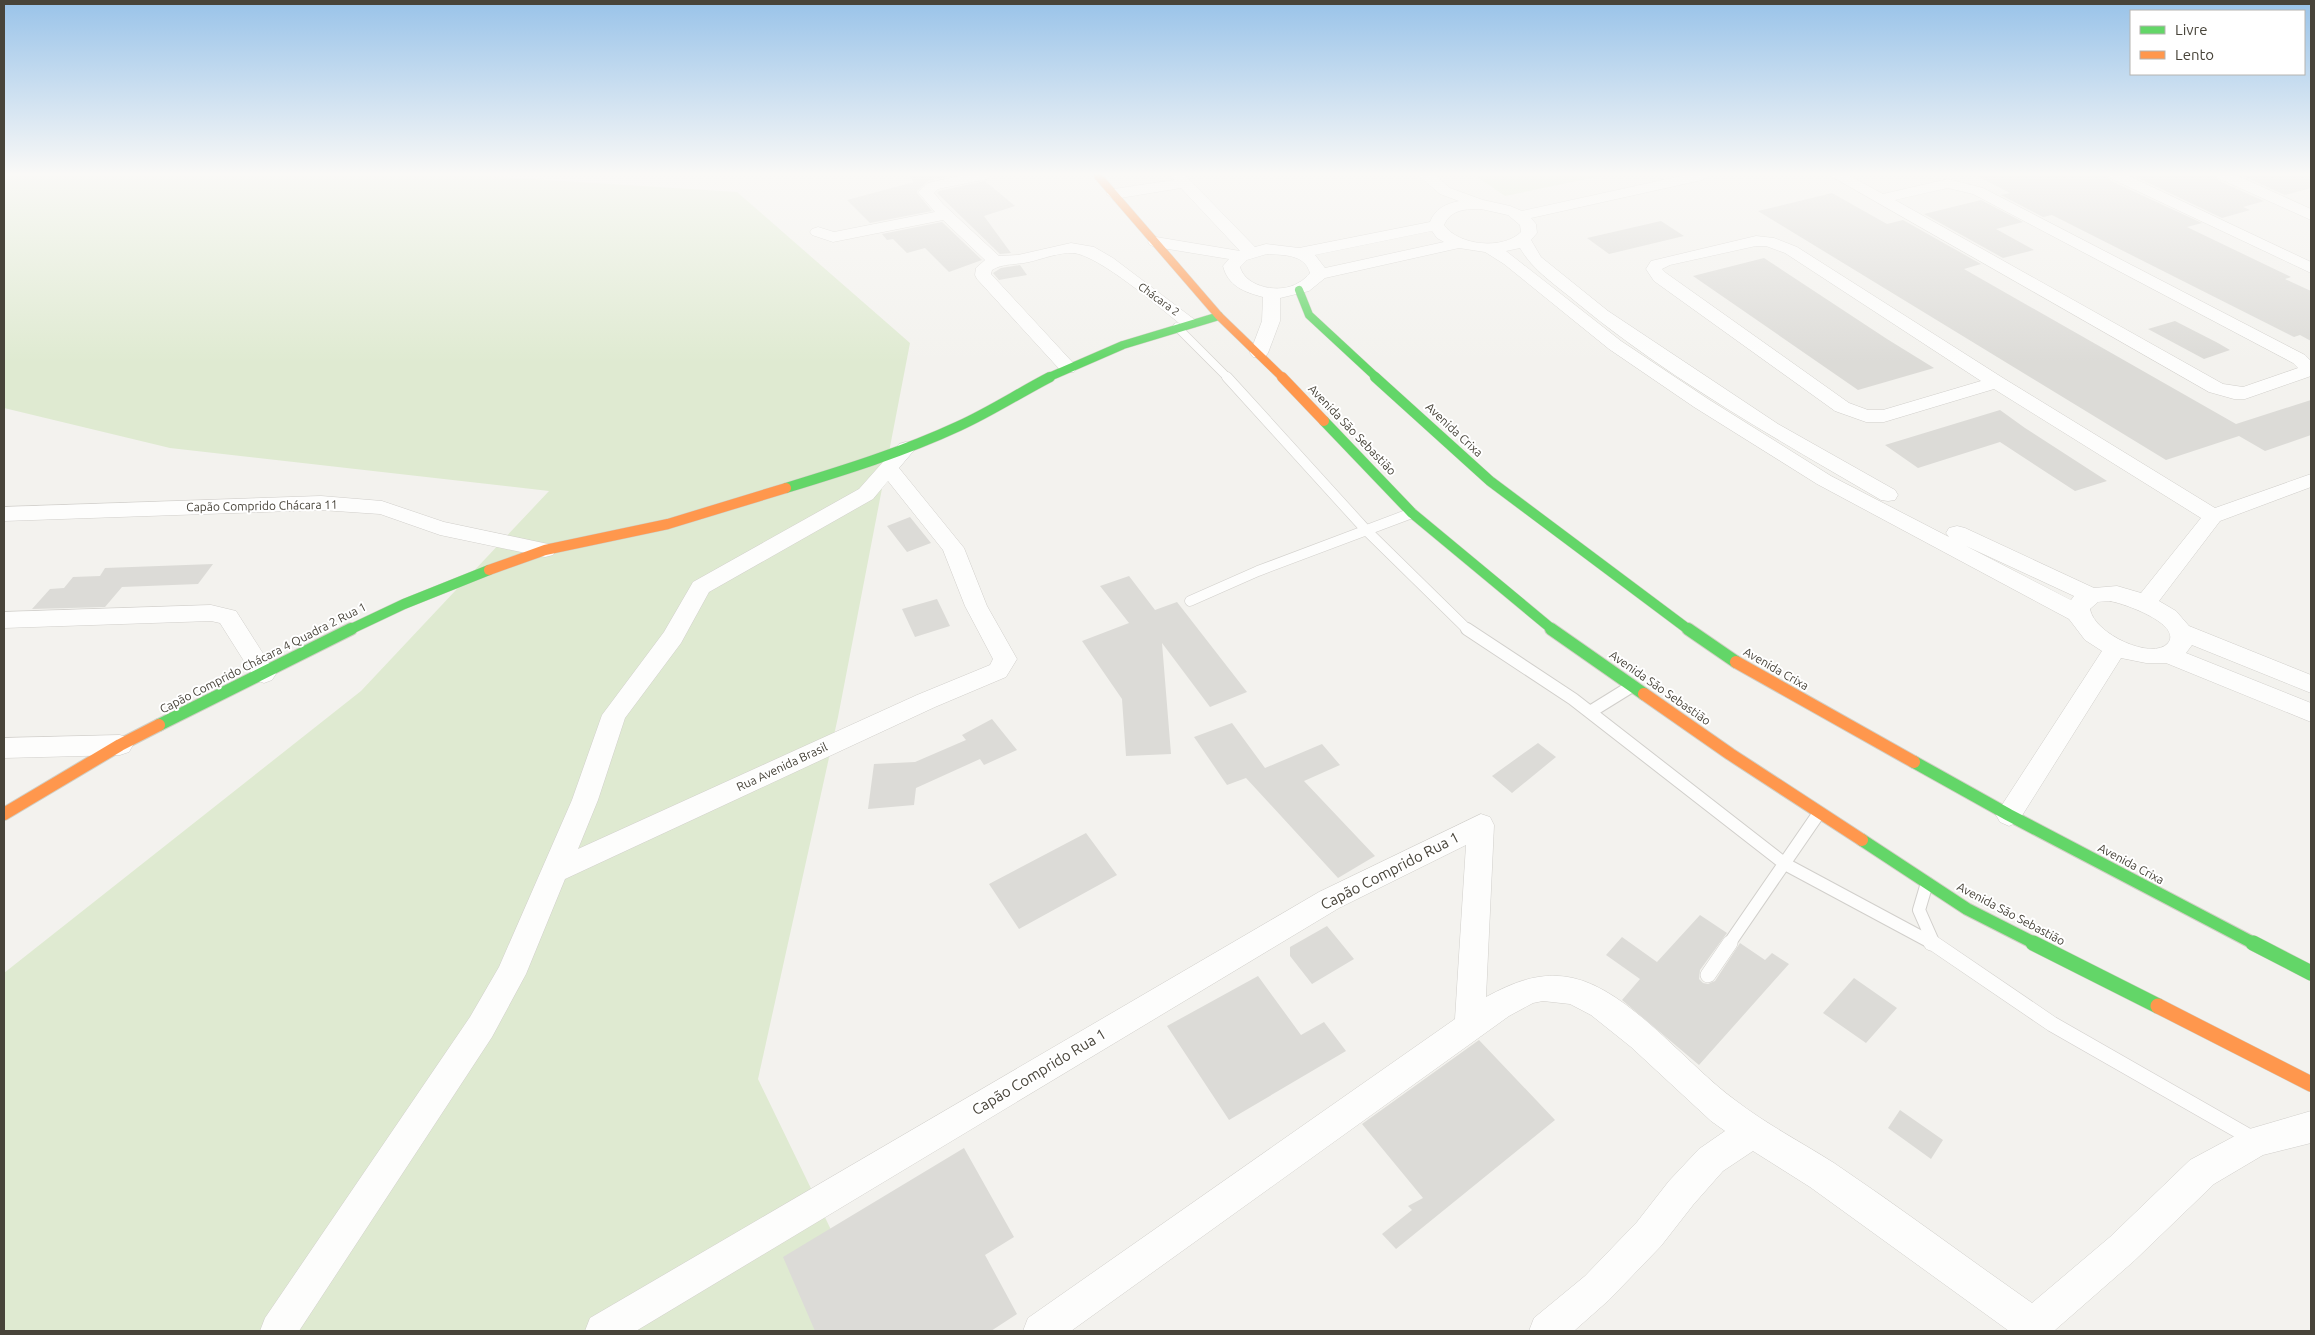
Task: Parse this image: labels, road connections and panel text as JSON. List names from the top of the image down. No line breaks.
{"streets":{"street":["Chácara 2","Avenida São Sebastião","Avenida Crixa","Capão Comprido Chácara 11","Capão Comprido Chácara 4 Quadra 2 Rua 1","Rua Avenida Brasil","Capão Comprido Rua 1"]},"crossings":[["Chácara 2","Capão Comprido Chácara 4 Quadra 2 Rua 1"],["Avenida São Sebastião","Capão Comprido Chácara 4 Quadra 2 Rua 1"],["Capão Comprido Chácara 11","Capão Comprido Chácara 4 Quadra 2 Rua 1"],["Capão Comprido Chácara 4 Quadra 2 Rua 1","Rua Avenida Brasil"]],"legend":["Livre","Lento"]}
